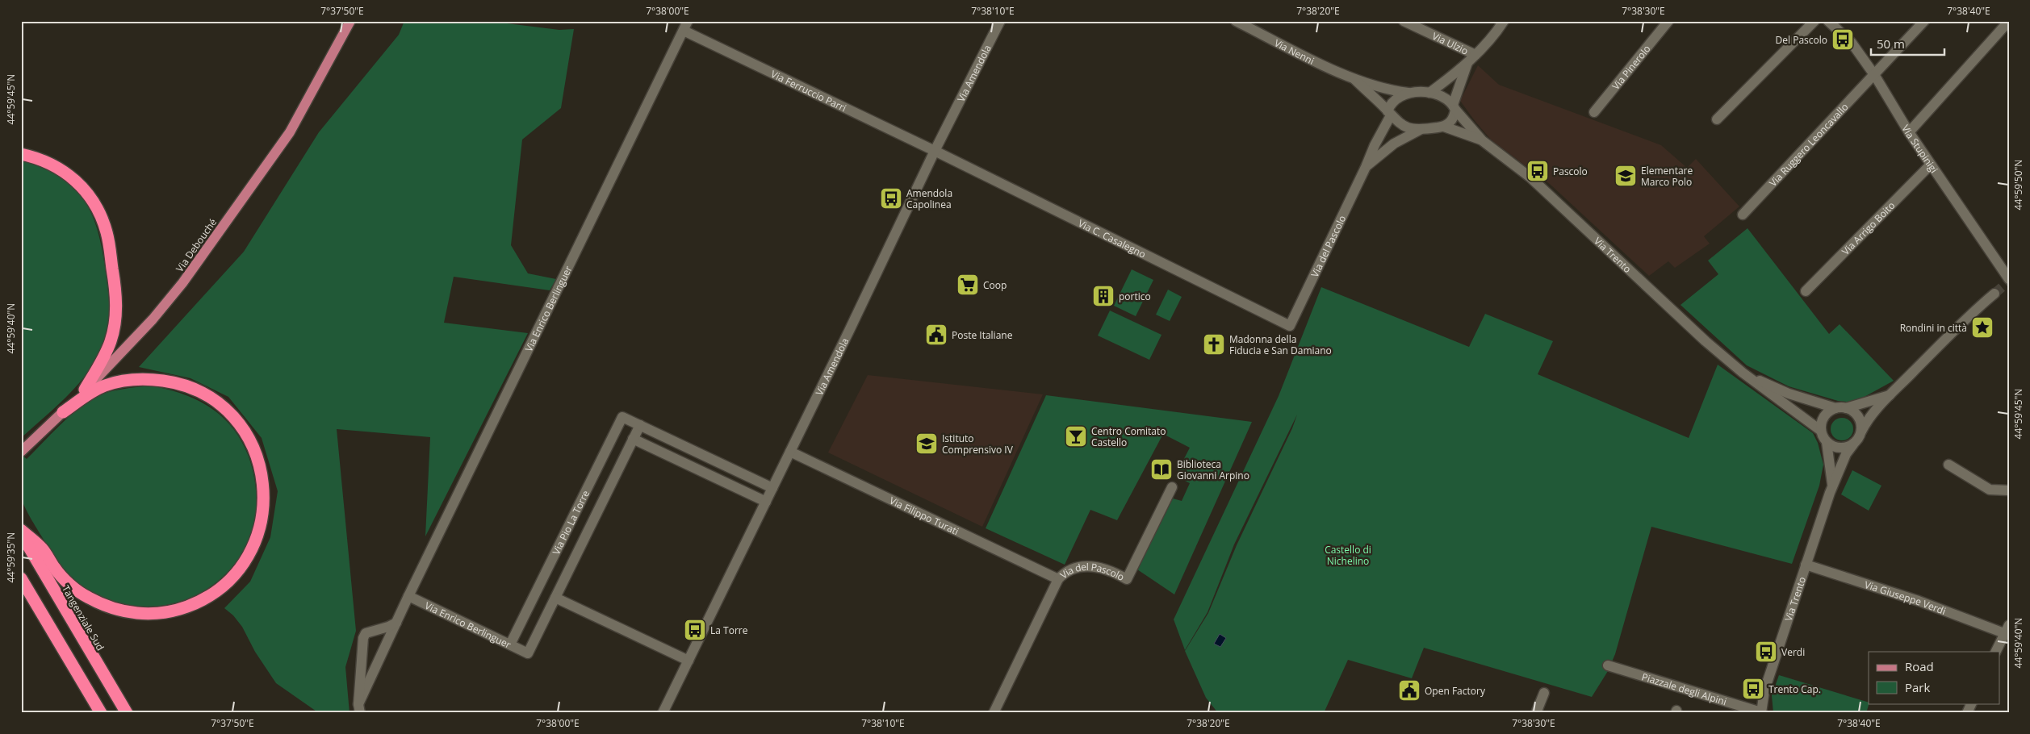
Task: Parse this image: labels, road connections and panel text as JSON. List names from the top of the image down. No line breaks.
{"streets":{"highway":["Tangenziale Sud"],"main road":["Via Debouché"],"street":["Via Ulzio","Via Nenni","Via Pinerolo","Via Amendola","Via Ferruccio Parri","Via Ruggero Leoncavallo","Via Stupinigi","Via Arrigo Boito","Via C. Casalegno","Via del Pascolo","Via Trento","Via Enrico Berlinguer","Via Filippo Turati","Via Pio La Torre","Via Giuseppe Verdi","Piazzale degli Alpini"]},"crossings":[["Via Nenni","Via del Pascolo"],["Via Nenni","Via Trento"],["Via Amendola","Via Ferruccio Parri"],["Via Amendola","Via C. Casalegno"],["Via Amendola","Via Filippo Turati"],["Via Amendola","Via Pio La Torre"],["Via Ferruccio Parri","Via C. Casalegno"],["Via Ferruccio Parri","Via Enrico Berlinguer"],["Via Ruggero Leoncavallo","Via Stupinigi"],["Via Stupinigi","Via Arrigo Boito"],["Via C. Casalegno","Via del Pascolo"],["Via del Pascolo","Via Trento"],["Via del Pascolo","Via Filippo Turati"],["Via Trento","Via Giuseppe Verdi"],["Via Trento","Piazzale degli Alpini"],["Via Enrico Berlinguer","Via Pio La Torre"]],"parks":["Castello di Nichelino"],"places":{"bus stop":["Del Pascolo","Pascolo","Amendola Capolinea","La Torre","Verdi","Trento Cap."],"school or university":["Elementare Marco Polo","Istituto Comprensivo IV"],"supermarket":["Coop"],"building":["portico"],"place":["Rondini in città"],"public building":["Poste Italiane","Open Factory"],"church":["Madonna della Fiducia e San Damiano"],"bar":["Centro Comitato Castello"],"library":["Biblioteca Giovanni Arpino"]},"legend":["Road","Park"],"scale_bar":"50 m","coordinates":["7°37'50\"E","7°38'00\"E","7°38'10\"E","7°38'20\"E","7°38'30\"E","7°38'40\"E","44°59'45\"N","44°59'50\"N","44°59'40\"N","44°59'35\"N"]}
